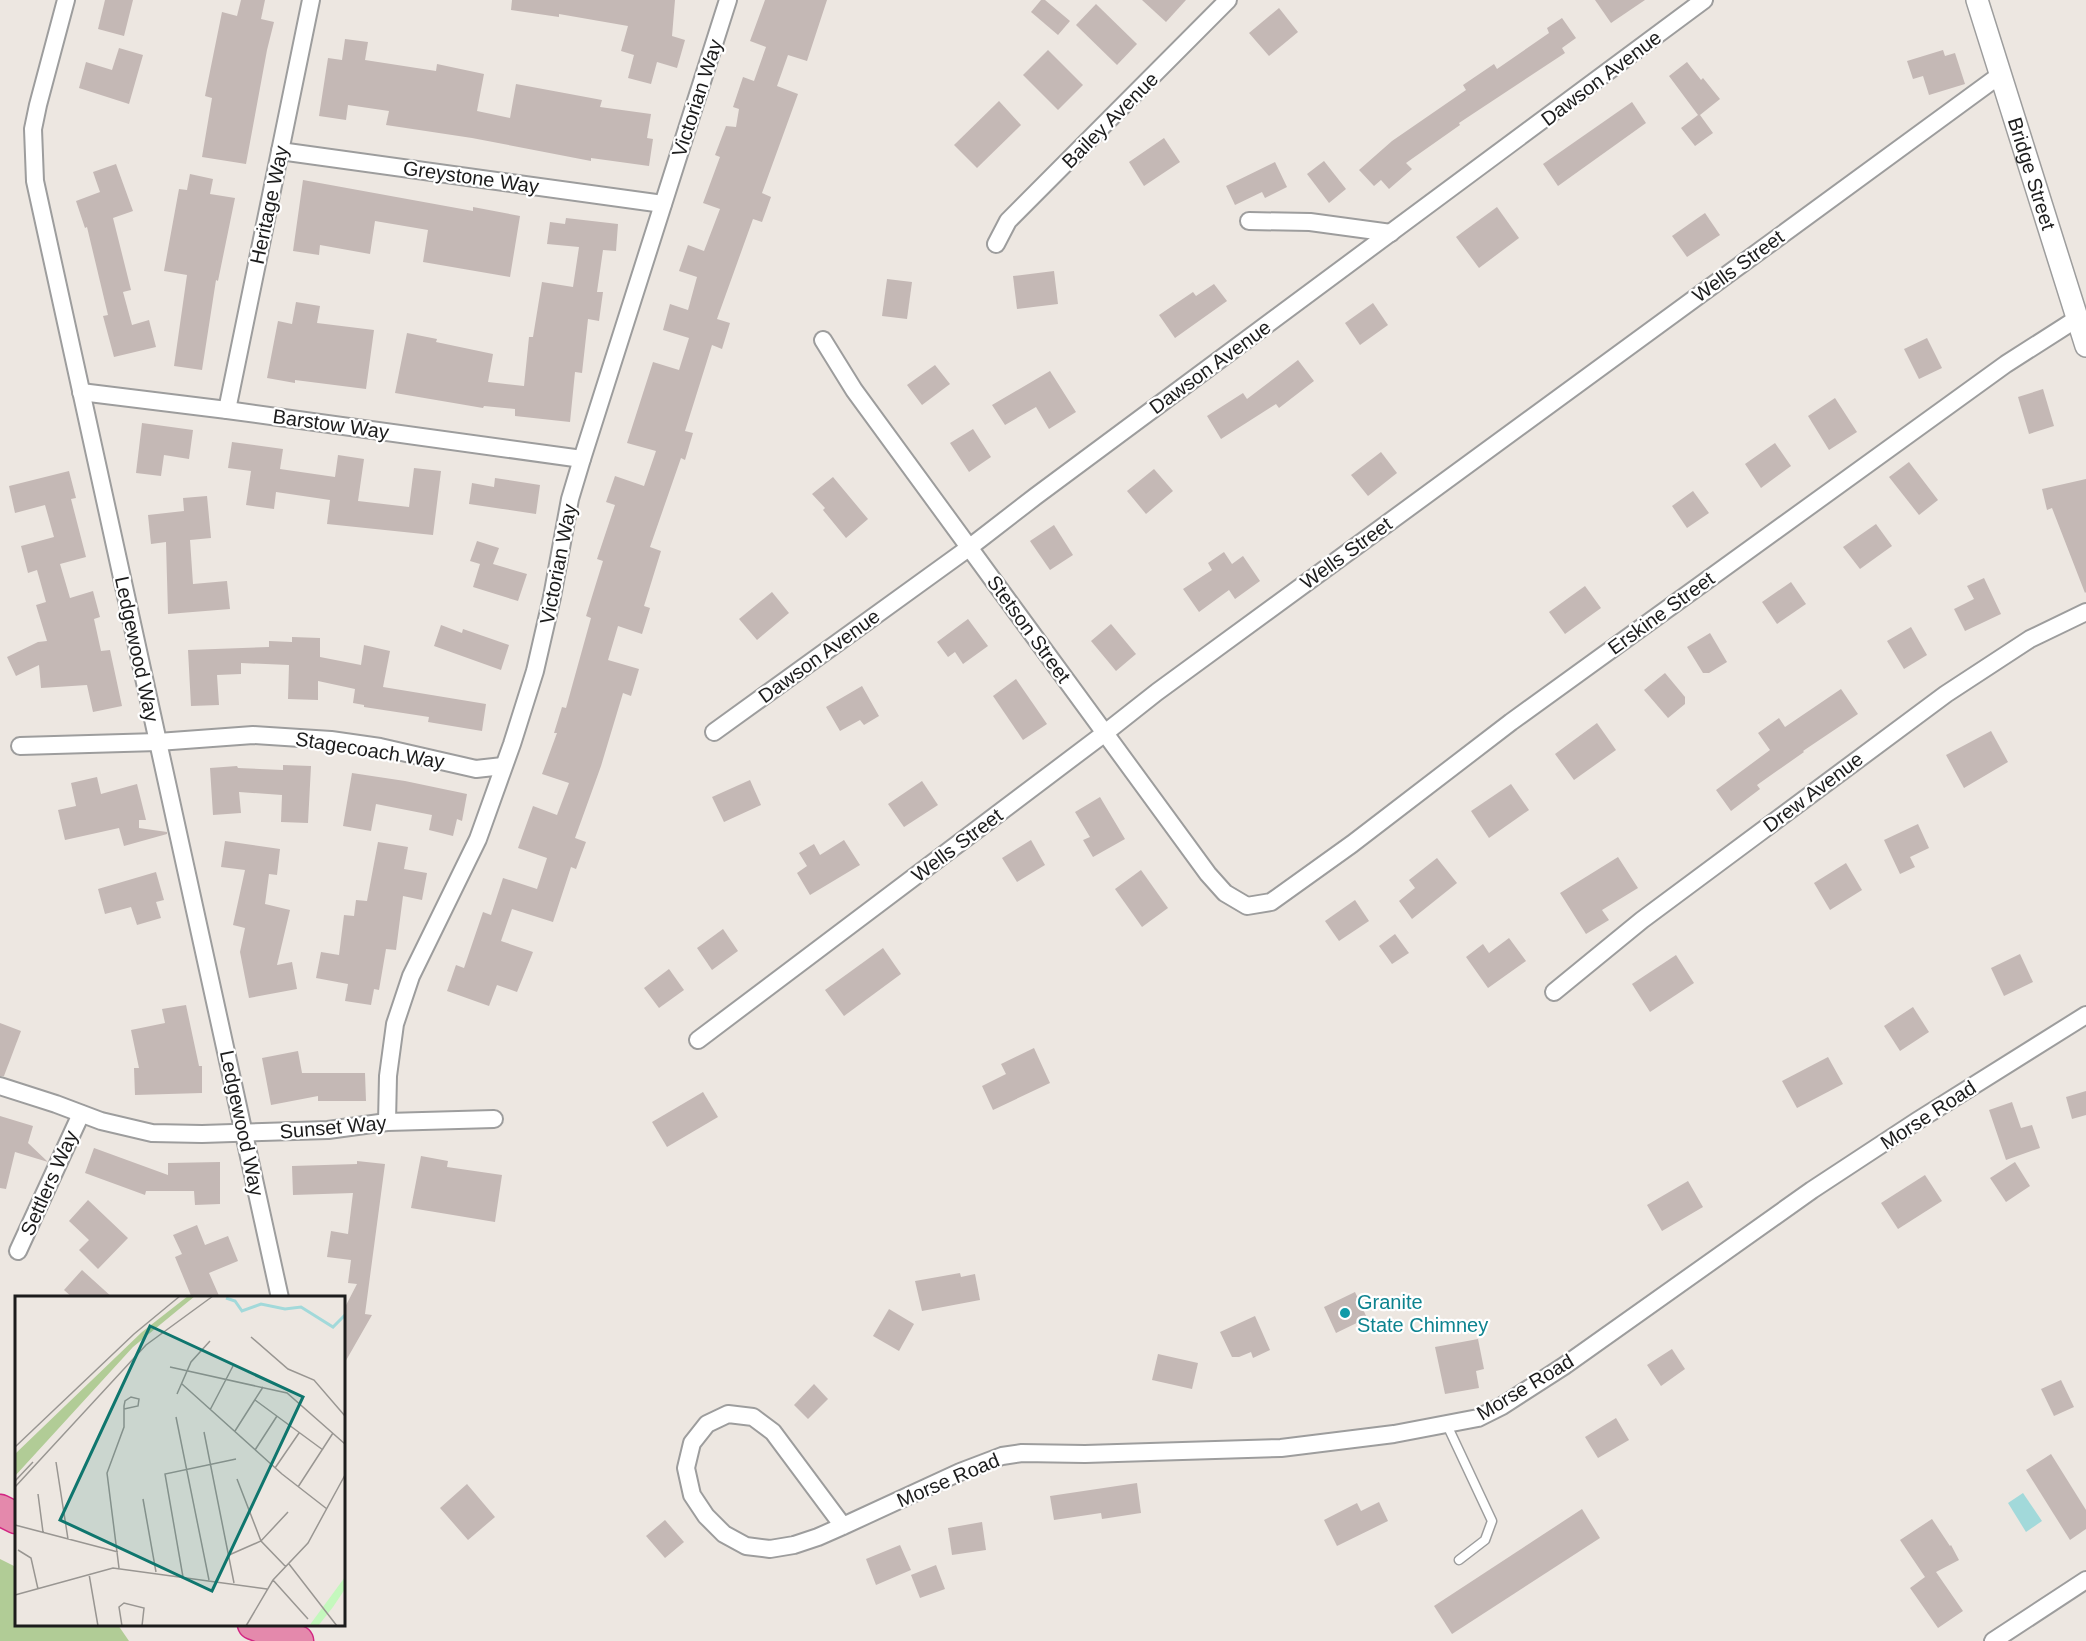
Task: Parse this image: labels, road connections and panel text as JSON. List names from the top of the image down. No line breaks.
{"streets":{"street":["Dawson Avenue","Victorian Way","Bailey Avenue","Bridge Street","Greystone Way","Heritage Way","Wells Street","Barstow Way","Erskine Street","Stetson Street","Ledgewood Way","Stagecoach Way","Drew Avenue","Morse Road","Sunset Way","Settlers Way"]},"crossings":[["Dawson Avenue","Stetson Street"],["Victorian Way","Greystone Way"],["Victorian Way","Barstow Way"],["Victorian Way","Stagecoach Way"],["Victorian Way","Sunset Way"],["Bridge Street","Wells Street"],["Bridge Street","Erskine Street"],["Greystone Way","Heritage Way"],["Heritage Way","Barstow Way"],["Wells Street","Stetson Street"],["Barstow Way","Ledgewood Way"],["Erskine Street","Stetson Street"],["Ledgewood Way","Stagecoach Way"],["Ledgewood Way","Sunset Way"],["Sunset Way","Settlers Way"]],"places":["Granite State Chimney"]}
